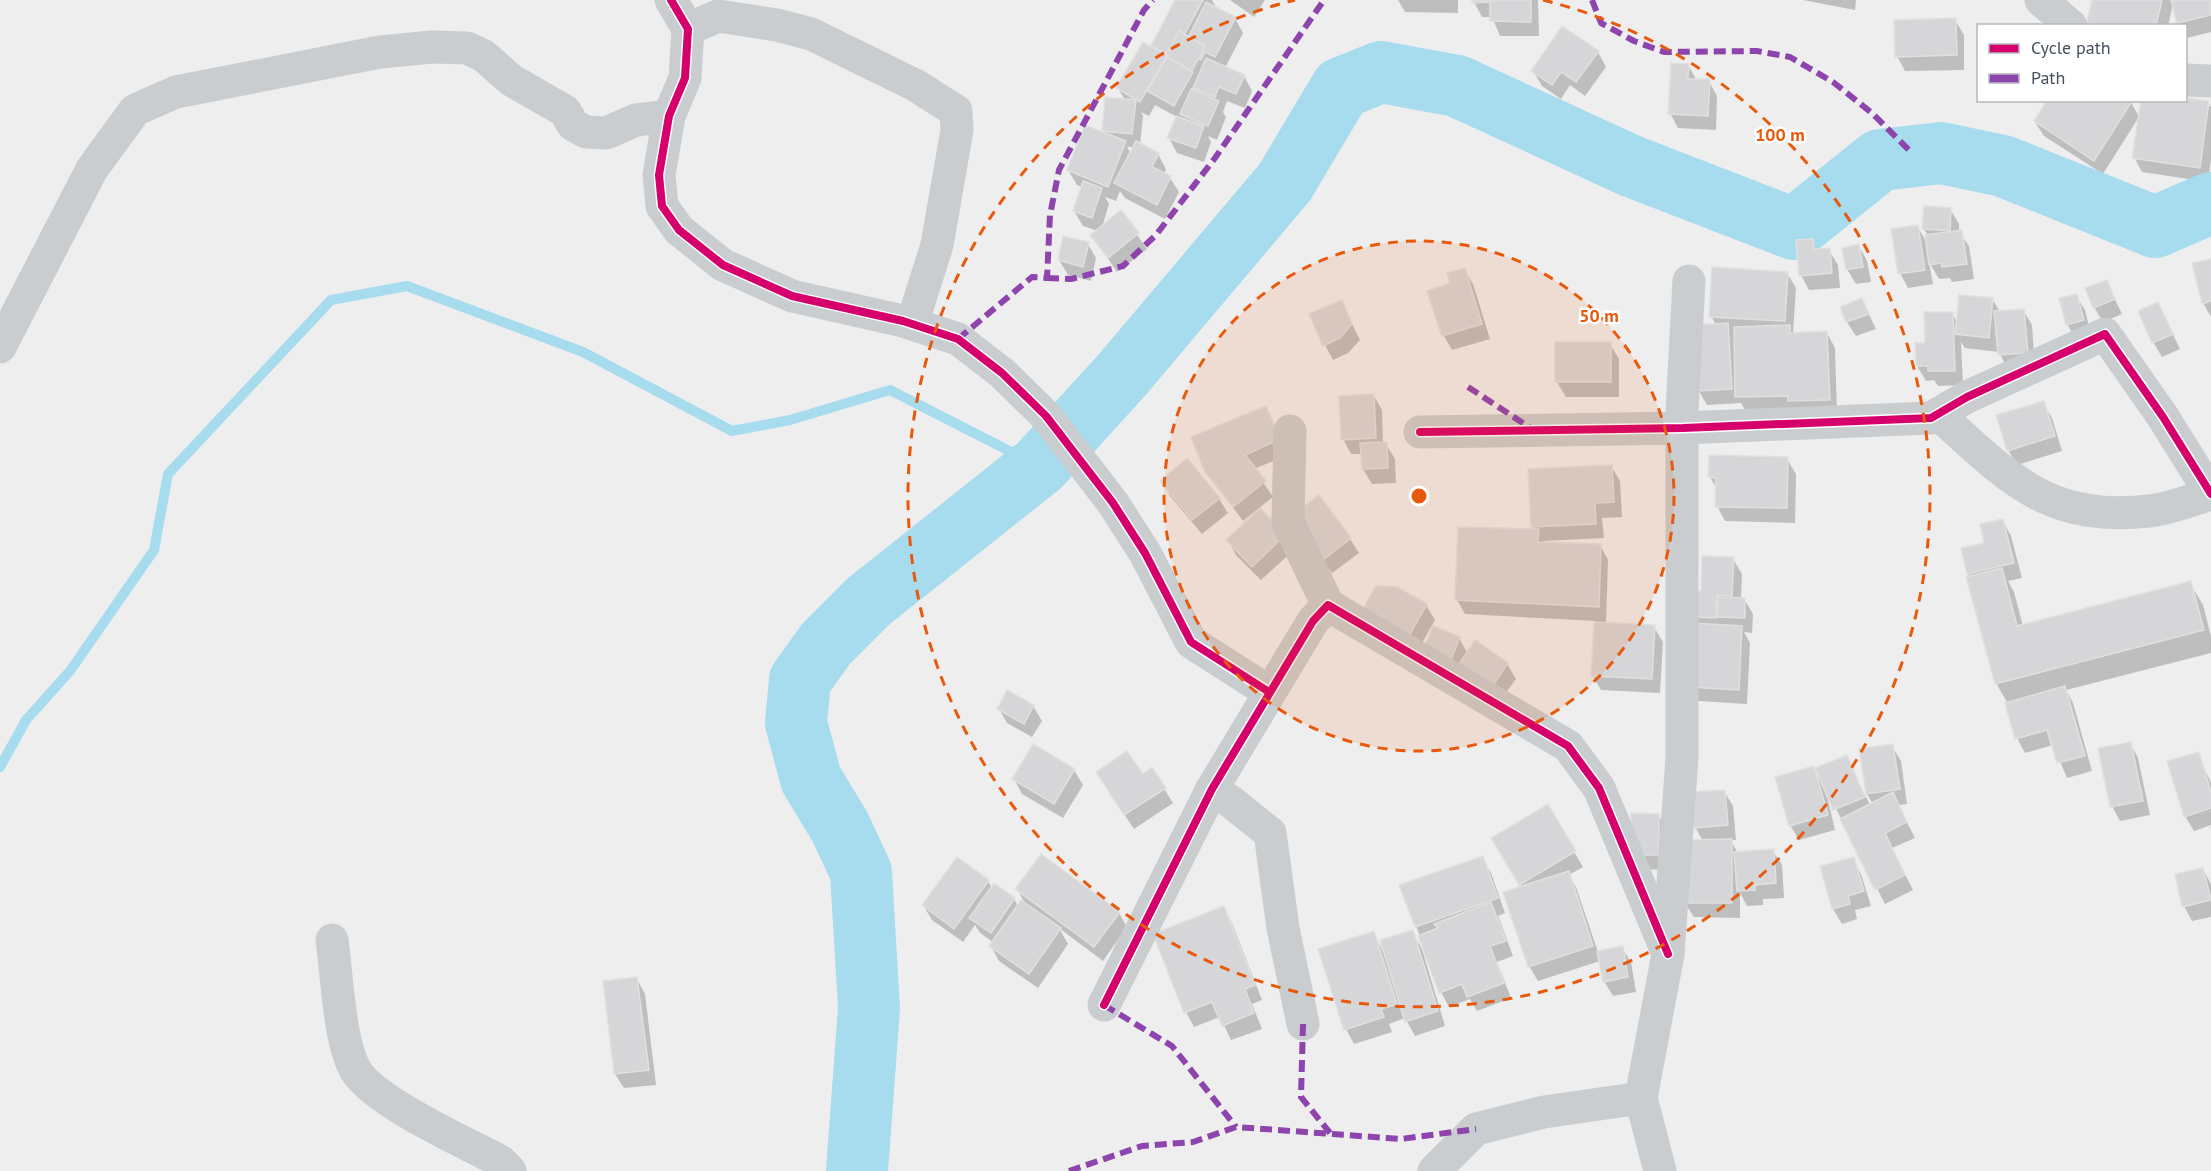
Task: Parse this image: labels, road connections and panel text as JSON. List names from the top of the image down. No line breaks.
{"legend":["Cycle path","Path"],"rings":["100 m","50 m"]}
